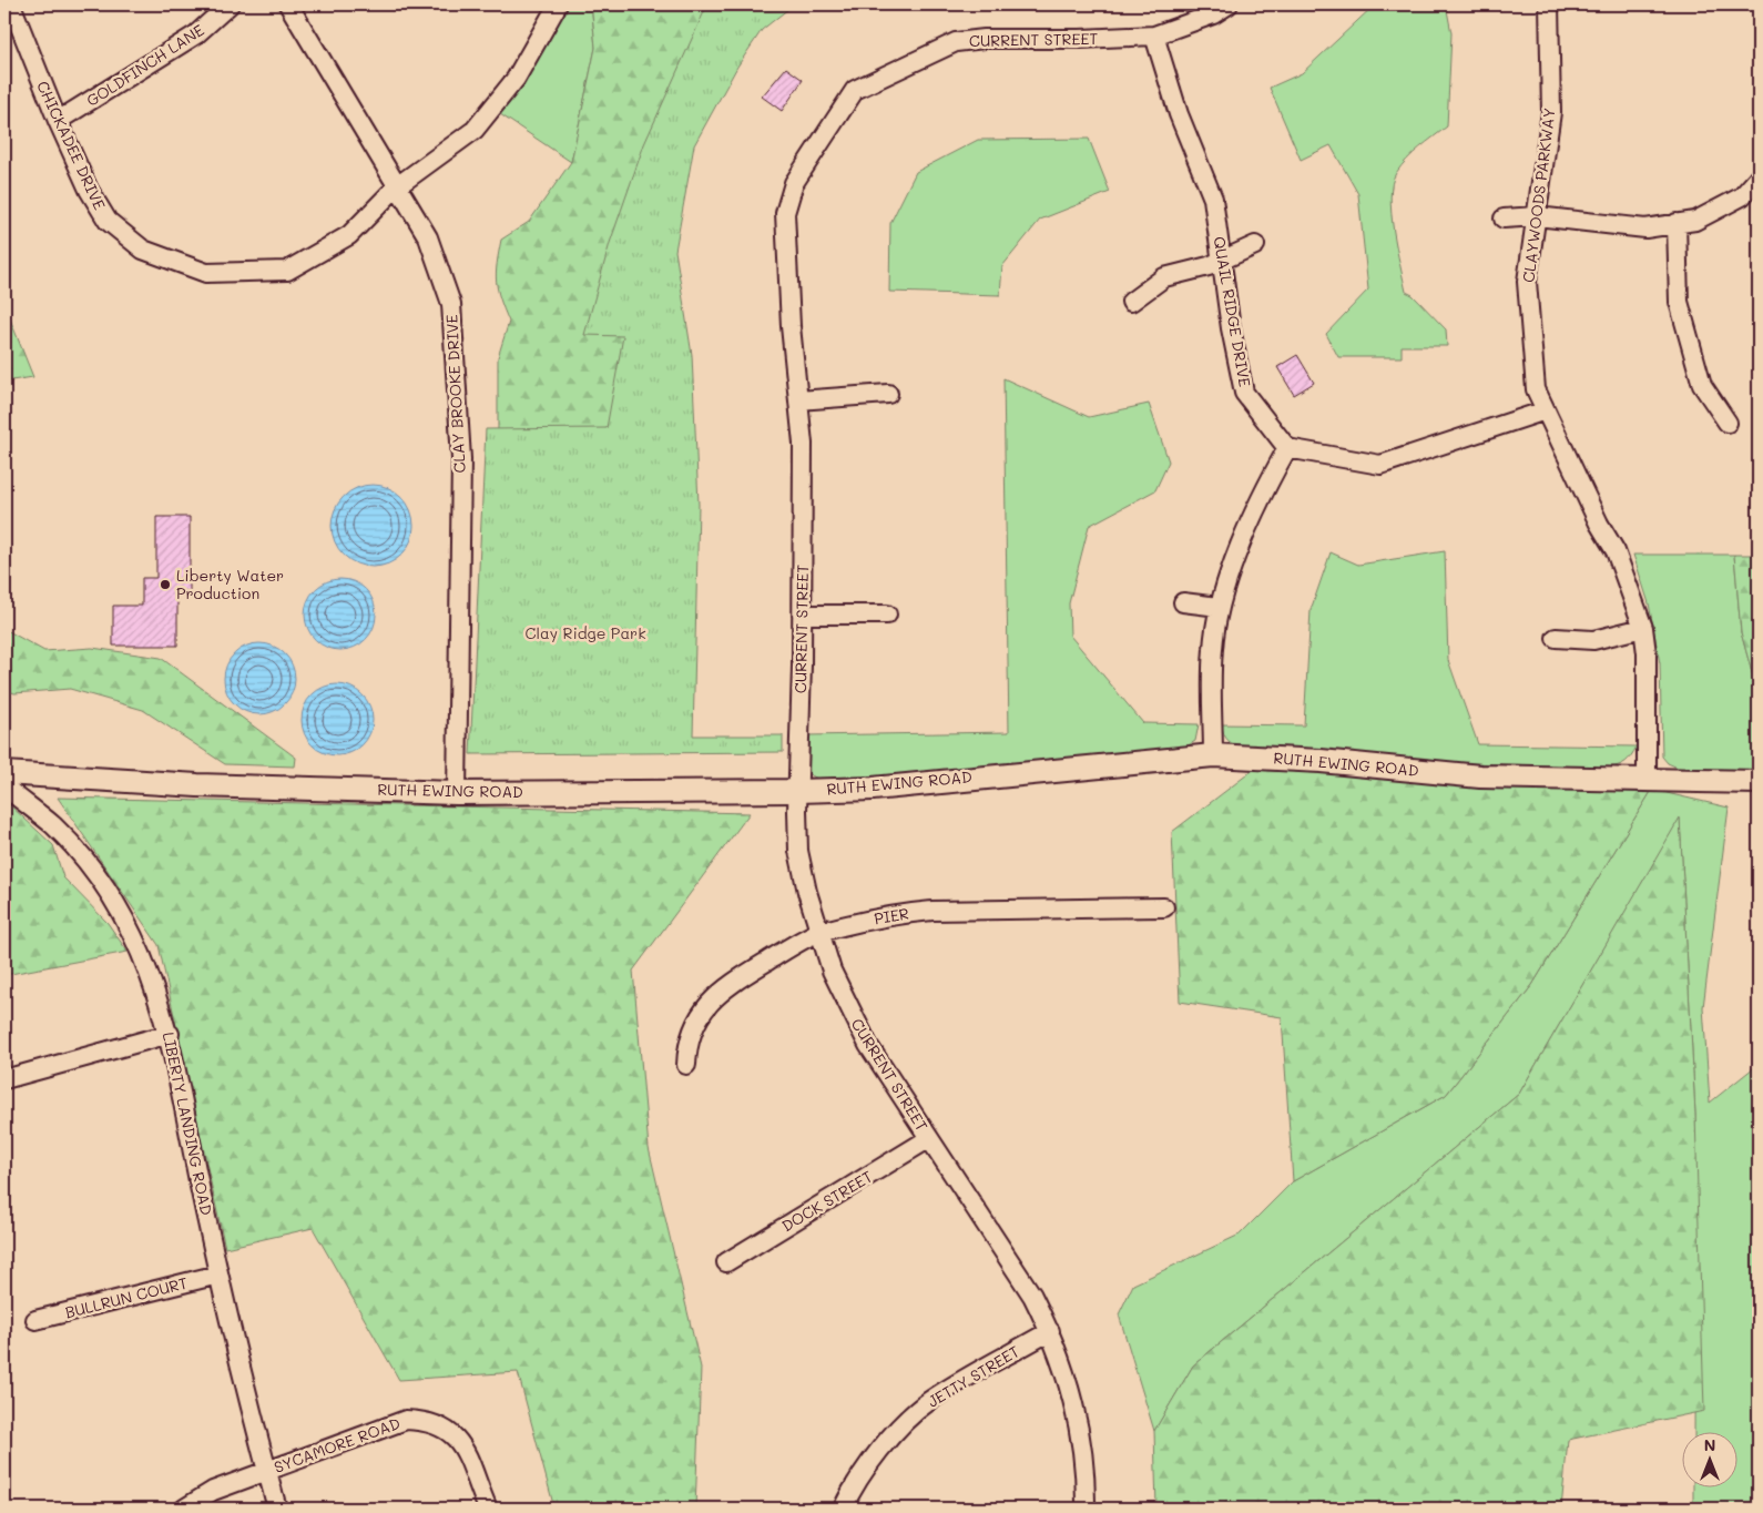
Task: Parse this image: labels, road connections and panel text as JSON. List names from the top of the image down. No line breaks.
{"streets":{"street":["CURRENT STREET","GOLDFINCH LANE","CHICKADEE DRIVE","CLAYWOODS PARKWAY","QUAIL RIDGE DRIVE","CLAY BROOKE DRIVE","RUTH EWING ROAD","PIER","LIBERTY LANDING ROAD","DOCK STREET","BULLRUN COURT","JETTY STREET","SYCAMORE ROAD"]},"crossings":[["CURRENT STREET","QUAIL RIDGE DRIVE"],["CURRENT STREET","RUTH EWING ROAD"],["CURRENT STREET","PIER"],["CURRENT STREET","DOCK STREET"],["CURRENT STREET","JETTY STREET"],["GOLDFINCH LANE","CHICKADEE DRIVE"],["CHICKADEE DRIVE","CLAY BROOKE DRIVE"],["CLAYWOODS PARKWAY","RUTH EWING ROAD"],["CLAY BROOKE DRIVE","RUTH EWING ROAD"],["LIBERTY LANDING ROAD","BULLRUN COURT"],["LIBERTY LANDING ROAD","SYCAMORE ROAD"]],"parks":["Clay Ridge Park"],"places":["Liberty Water Production"],"north":"top"}
